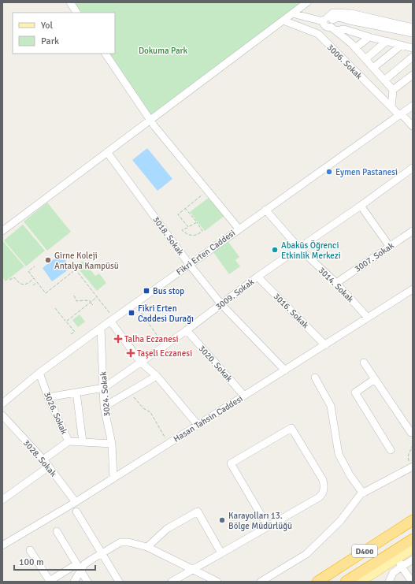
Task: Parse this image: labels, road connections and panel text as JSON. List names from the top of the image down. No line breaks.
{"streets":{"highway":["D400"],"street":["3006. Sokak","3018. Sokak","Fikri Erten Caddesi","3007. Sokak","3014. Sokak","3009. Sokak","3016. Sokak","3020. Sokak","3024. Sokak","3026. Sokak","Hasan Tahsin Caddesi","3028. Sokak"]},"crossings":[["3006. Sokak","Fikri Erten Caddesi"],["3018. Sokak","Fikri Erten Caddesi"],["3018. Sokak","3009. Sokak"],["3018. Sokak","Hasan Tahsin Caddesi"],["Fikri Erten Caddesi","3014. Sokak"],["Fikri Erten Caddesi","3024. Sokak"],["Fikri Erten Caddesi","3026. Sokak"],["3007. Sokak","3014. Sokak"],["3014. Sokak","3009. Sokak"],["3014. Sokak","Hasan Tahsin Caddesi"],["3009. Sokak","3016. Sokak"],["3009. Sokak","3020. Sokak"],["3009. Sokak","3024. Sokak"],["3009. Sokak","3026. Sokak"],["3016. Sokak","Hasan Tahsin Caddesi"],["3020. Sokak","Hasan Tahsin Caddesi"],["3024. Sokak","Hasan Tahsin Caddesi"],["3026. Sokak","3028. Sokak"],["Hasan Tahsin Caddesi","3028. Sokak"]],"parks":["Dokuma Park"],"places":{"other":["Eymen Pastanesi","Abaküs Öğrenci Etkinlik Merkezi","Girne Koleji Antalya Kampüsü","Karayolları 13. Bölge Müdürlüğü"],"transit":["Bus stop","Fikri Erten Caddesi Durağı"],"health":["Talha Eczanesi","Taşeli Eczanesi"]},"legend":["Yol","Park"],"scale_bar":"100 m"}
